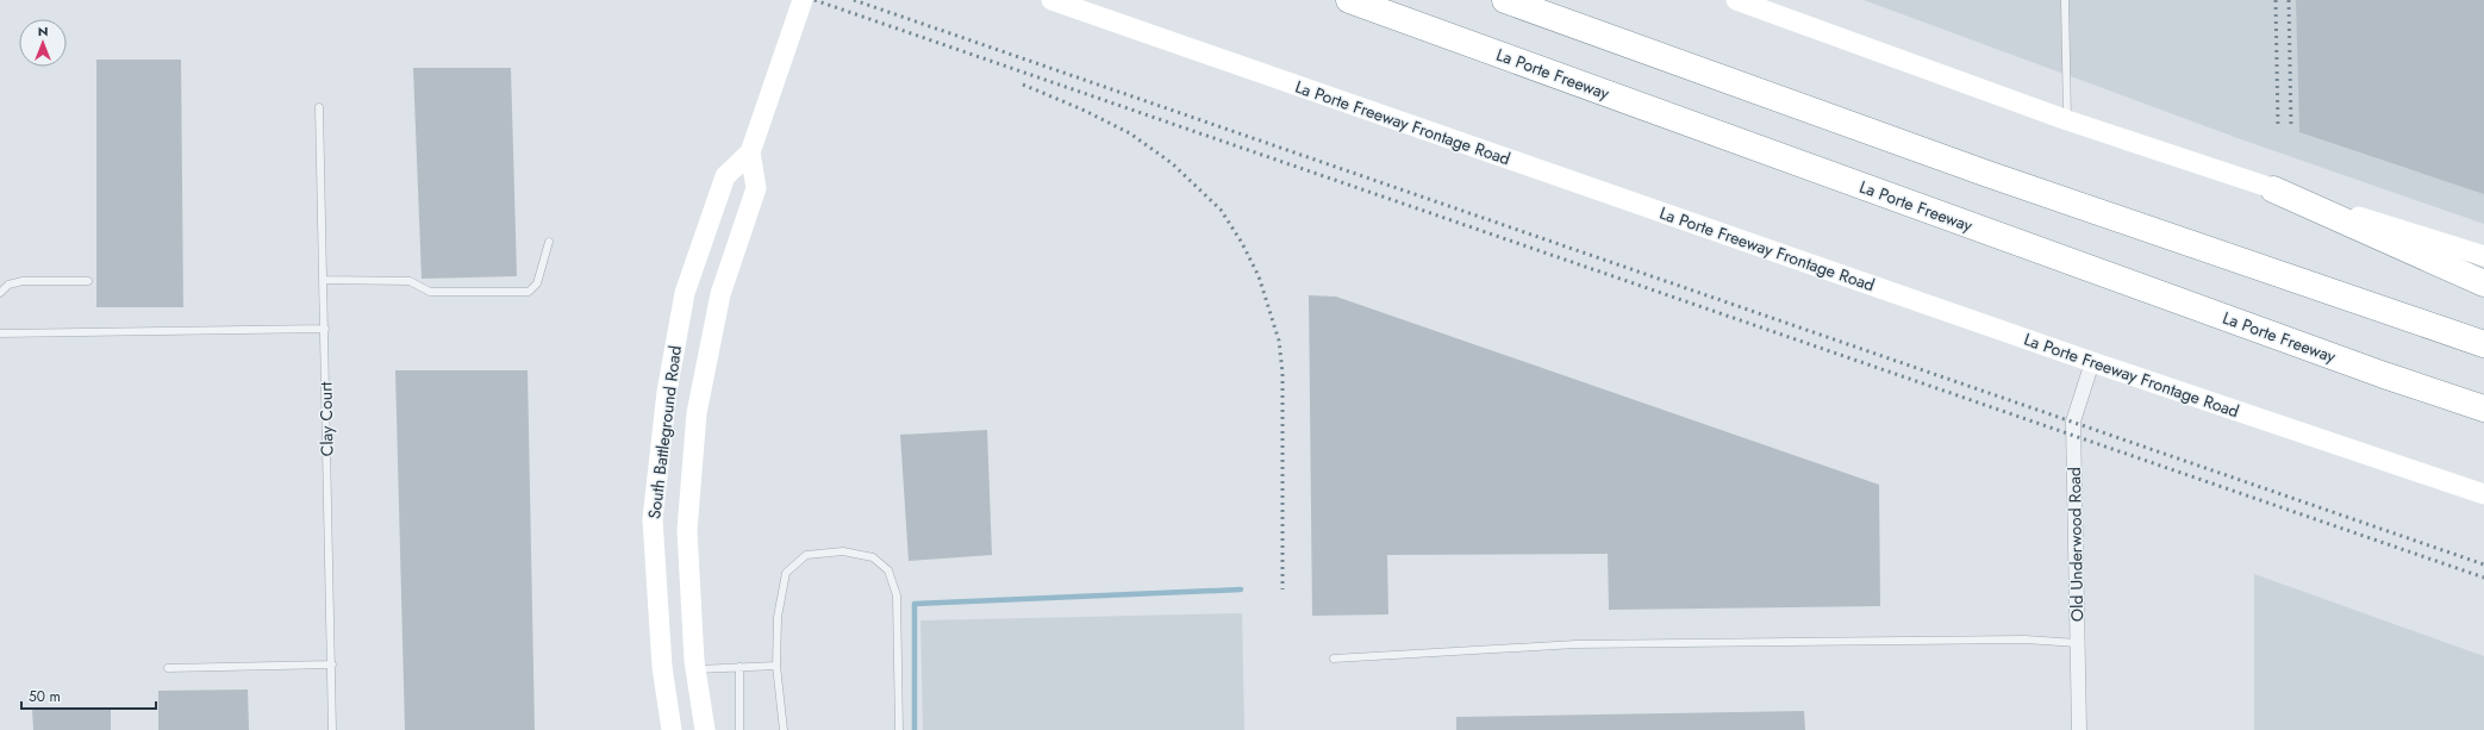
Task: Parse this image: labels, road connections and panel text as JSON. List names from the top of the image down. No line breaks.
{"streets":{"highway":["La Porte Freeway"],"main road":["La Porte Freeway Frontage Road","South Battleground Road"],"street":["Old Underwood Road"],"lane":["Clay Court"]},"crossings":[["La Porte Freeway Frontage Road","Old Underwood Road"]],"scale_bar":"50 m","north":"top"}
